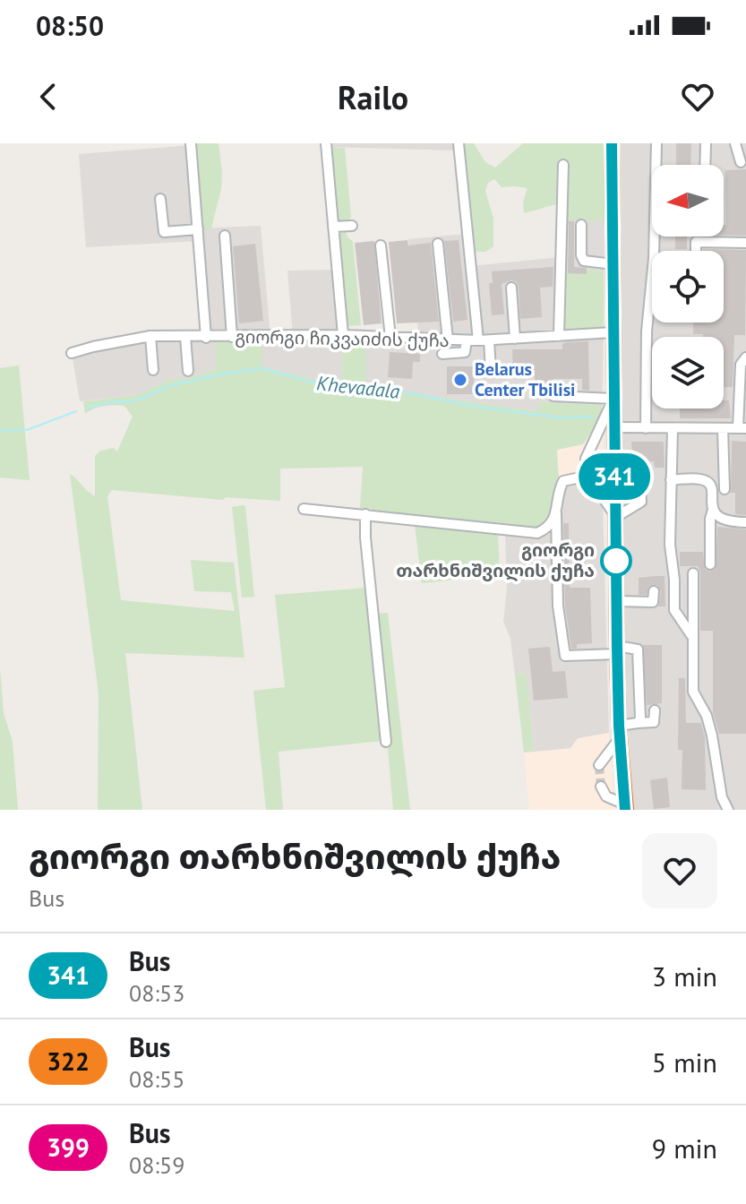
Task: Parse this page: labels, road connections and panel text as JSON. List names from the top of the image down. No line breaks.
{"streets":{"street":["გიორგი ჩიკვაიძის ქუჩა"]},"water":["Khevadala"],"places":["Belarus Center Tbilisi","გიორგი თარხნიშვილის ქუჩა"],"lines":["bus line 341"],"north":"left","page":{"status":"08:50","header":"Railo","on_map":"341","heading":["გიორგი თარხნიშვილის ქუჩა","Bus"],"list":[{"mark":"341","name":"Bus","note":"08:53","value":"3 min"},{"mark":"322","name":"Bus","note":"08:55","value":"5 min"},{"mark":"399","name":"Bus","note":"08:59","value":"9 min"}]}}
